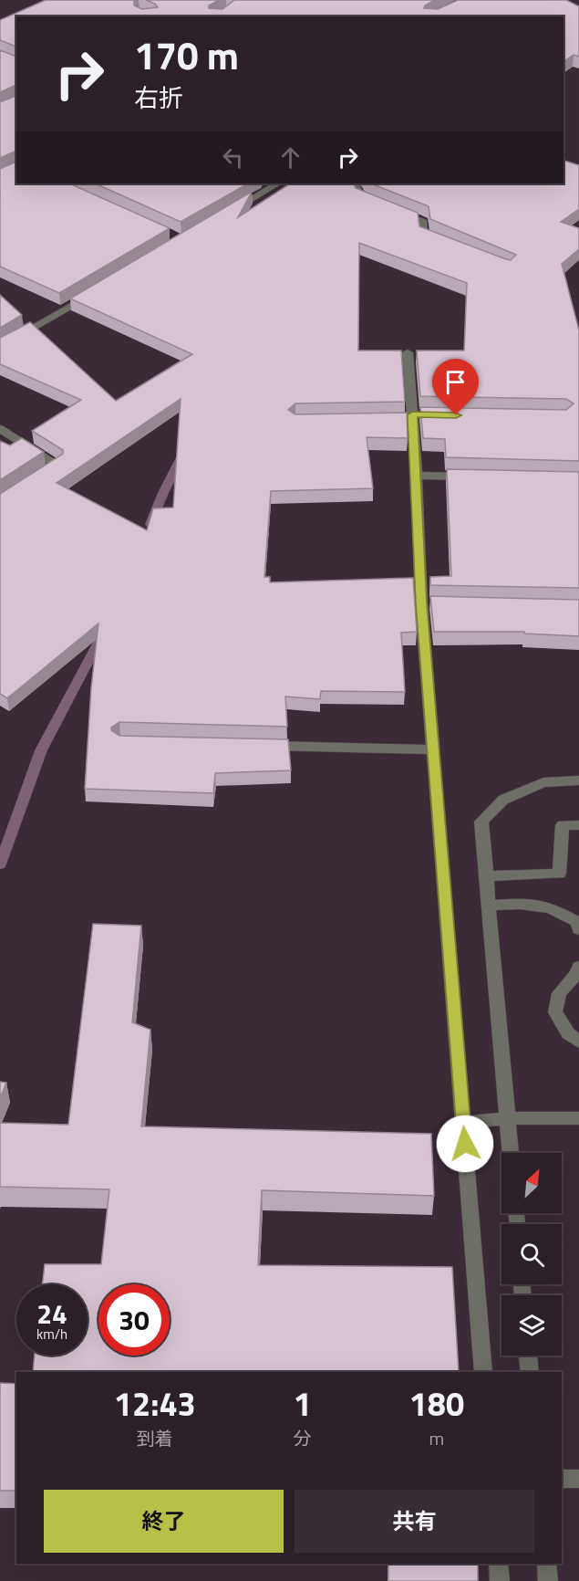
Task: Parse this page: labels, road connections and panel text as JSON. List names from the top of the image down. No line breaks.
{"north":"top right","page":{"turn":["170 m","右折"],"speed":"24 km/h","limit":"30","eta":["12:43","到着","1","分","180","m"],"buttons":["終了","共有"]}}
